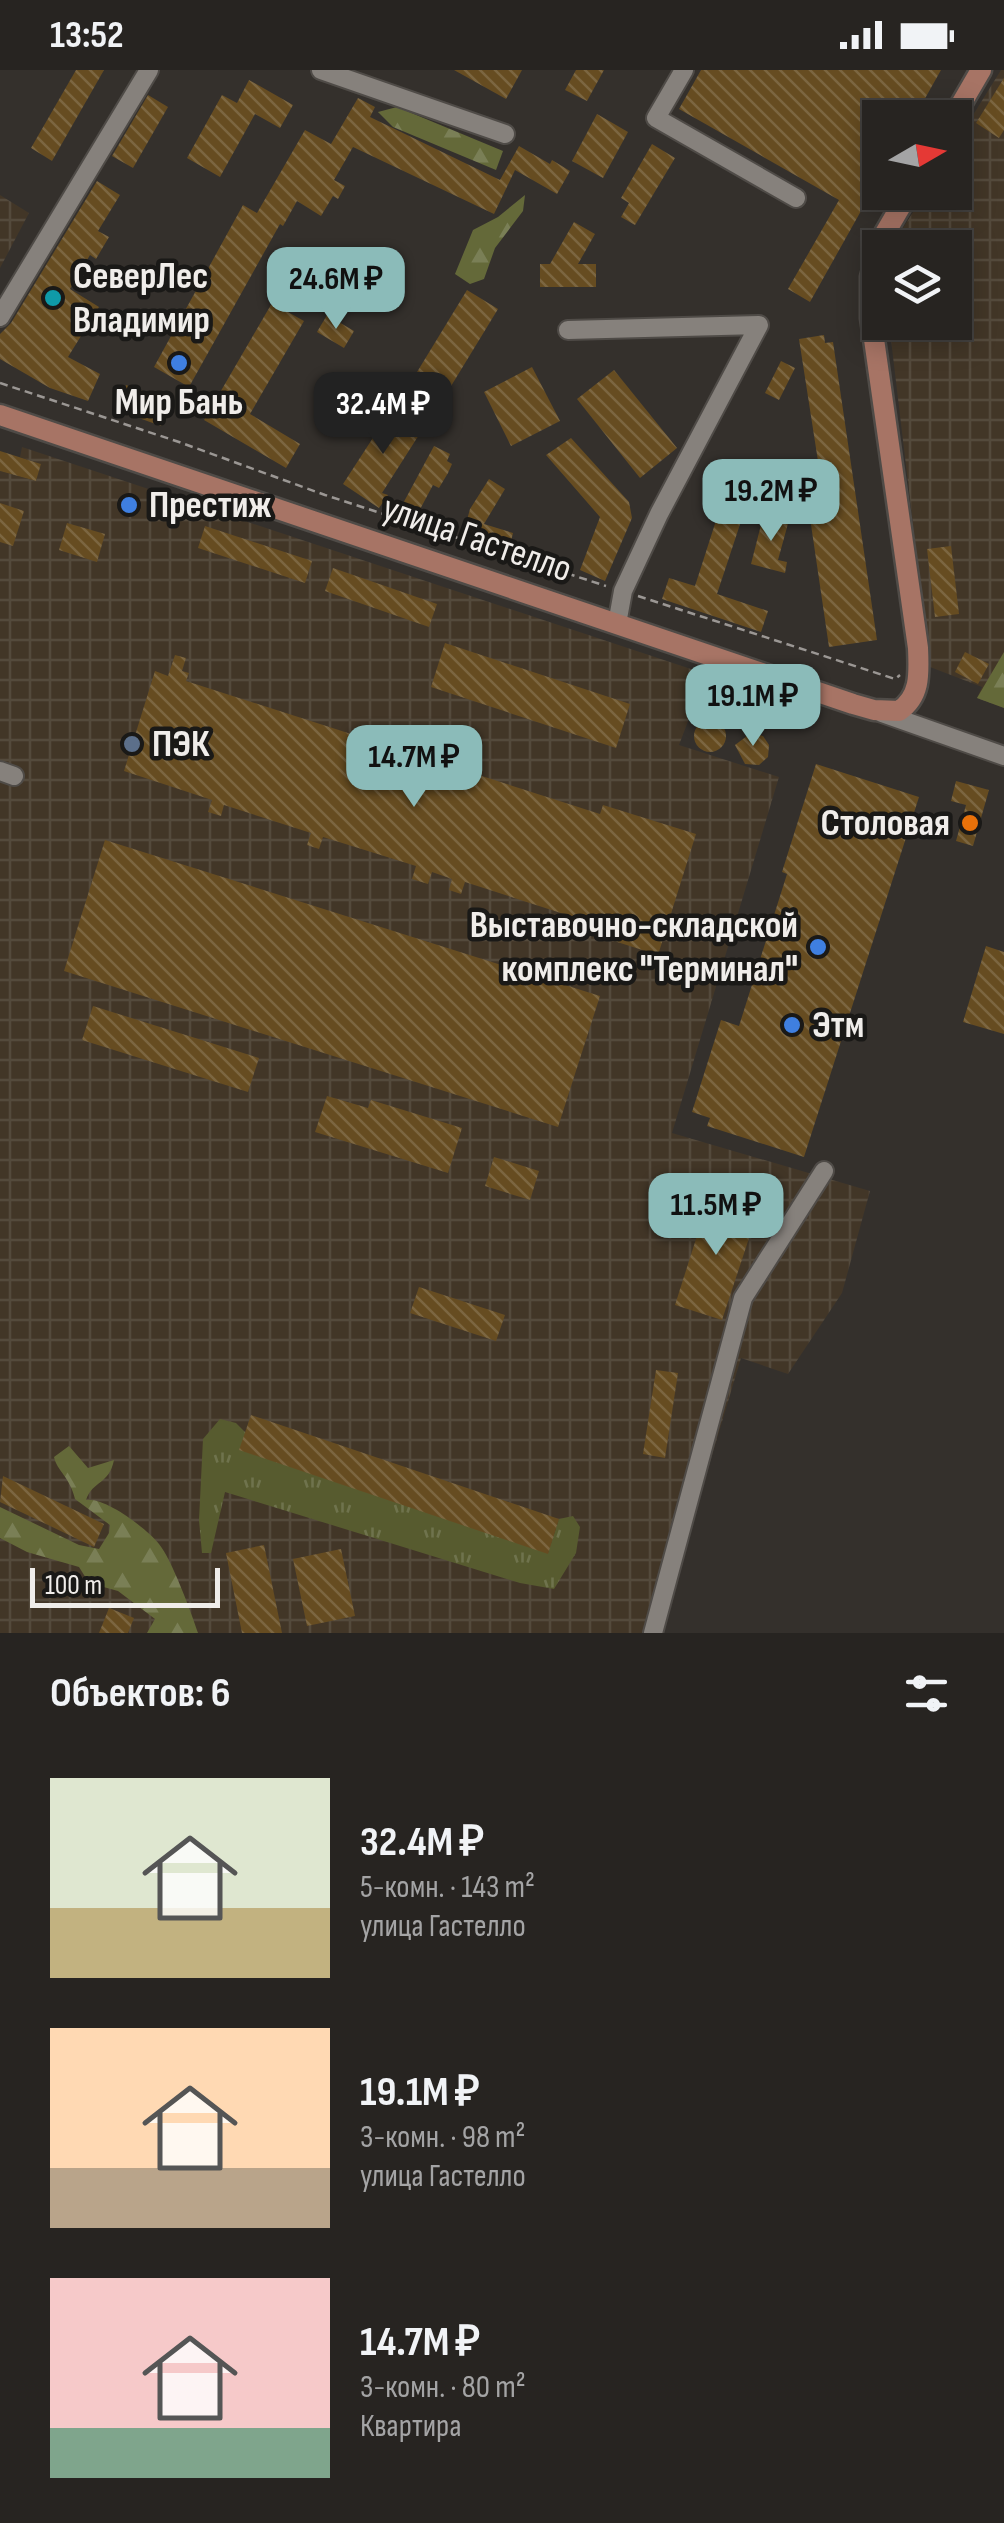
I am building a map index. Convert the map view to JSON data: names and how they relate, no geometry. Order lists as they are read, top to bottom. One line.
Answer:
{"streets":{"main road":["улица Гастелло"]},"places":["СеверЛес Владимир","Мир Бань","Престиж","ПЭК","Столовая","Выставочно-складской комплекс \"Терминал\"","Этм"],"scale_bar":"100 m","north":"right","page":{"status":"13:52","price":["24.6M ₽","32.4M ₽","19.2M ₽","19.1M ₽","14.7M ₽","11.5M ₽"],"scale":"100 m","heading":"Объектов: 6","list":[{"name":"32.4M ₽","note":"5-комн. · 143 m² · улица Гастелло"},{"name":"19.1M ₽","note":"3-комн. · 98 m² · улица Гастелло"},{"name":"14.7M ₽","note":"3-комн. · 80 m² · Квартира"}]}}
